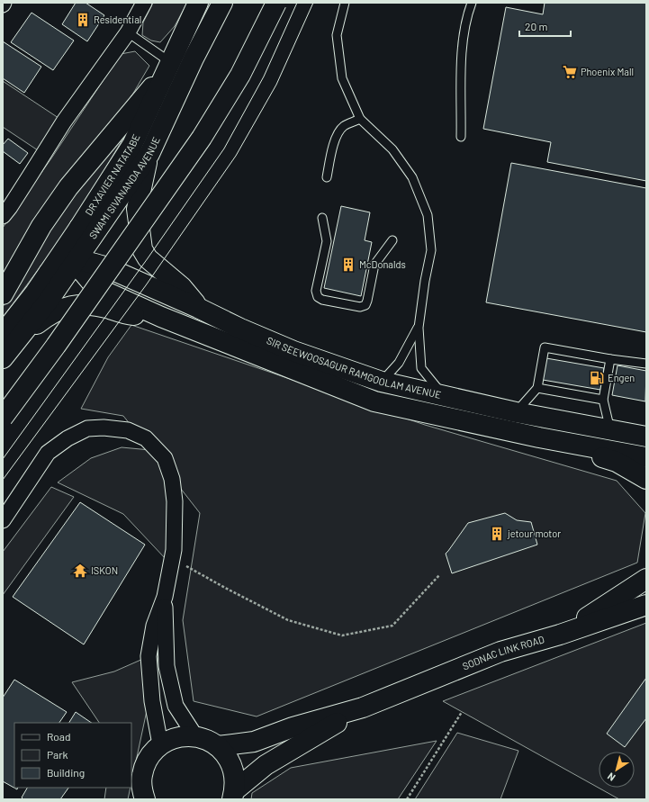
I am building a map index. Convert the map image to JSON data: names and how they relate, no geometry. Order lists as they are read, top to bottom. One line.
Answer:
{"streets":{"main road":["DR XAVIER NATATABE","SWAMI SIVANANDA AVENUE","SIR SEEWOOSAGUR RAMGOOLAM AVENUE","SODNAC LINK ROAD"]},"crossings":[["DR XAVIER NATATABE","SWAMI SIVANANDA AVENUE"],["SWAMI SIVANANDA AVENUE","SIR SEEWOOSAGUR RAMGOOLAM AVENUE"]],"places":{"building":["Residential","McDonalds","jetour motor"],"supermarket":["Phoenix Mall"],"fuel station":["Engen"],"temple":["ISKON"]},"legend":["Road","Park","Building"],"scale_bar":"20 m","north":"bottom left"}
